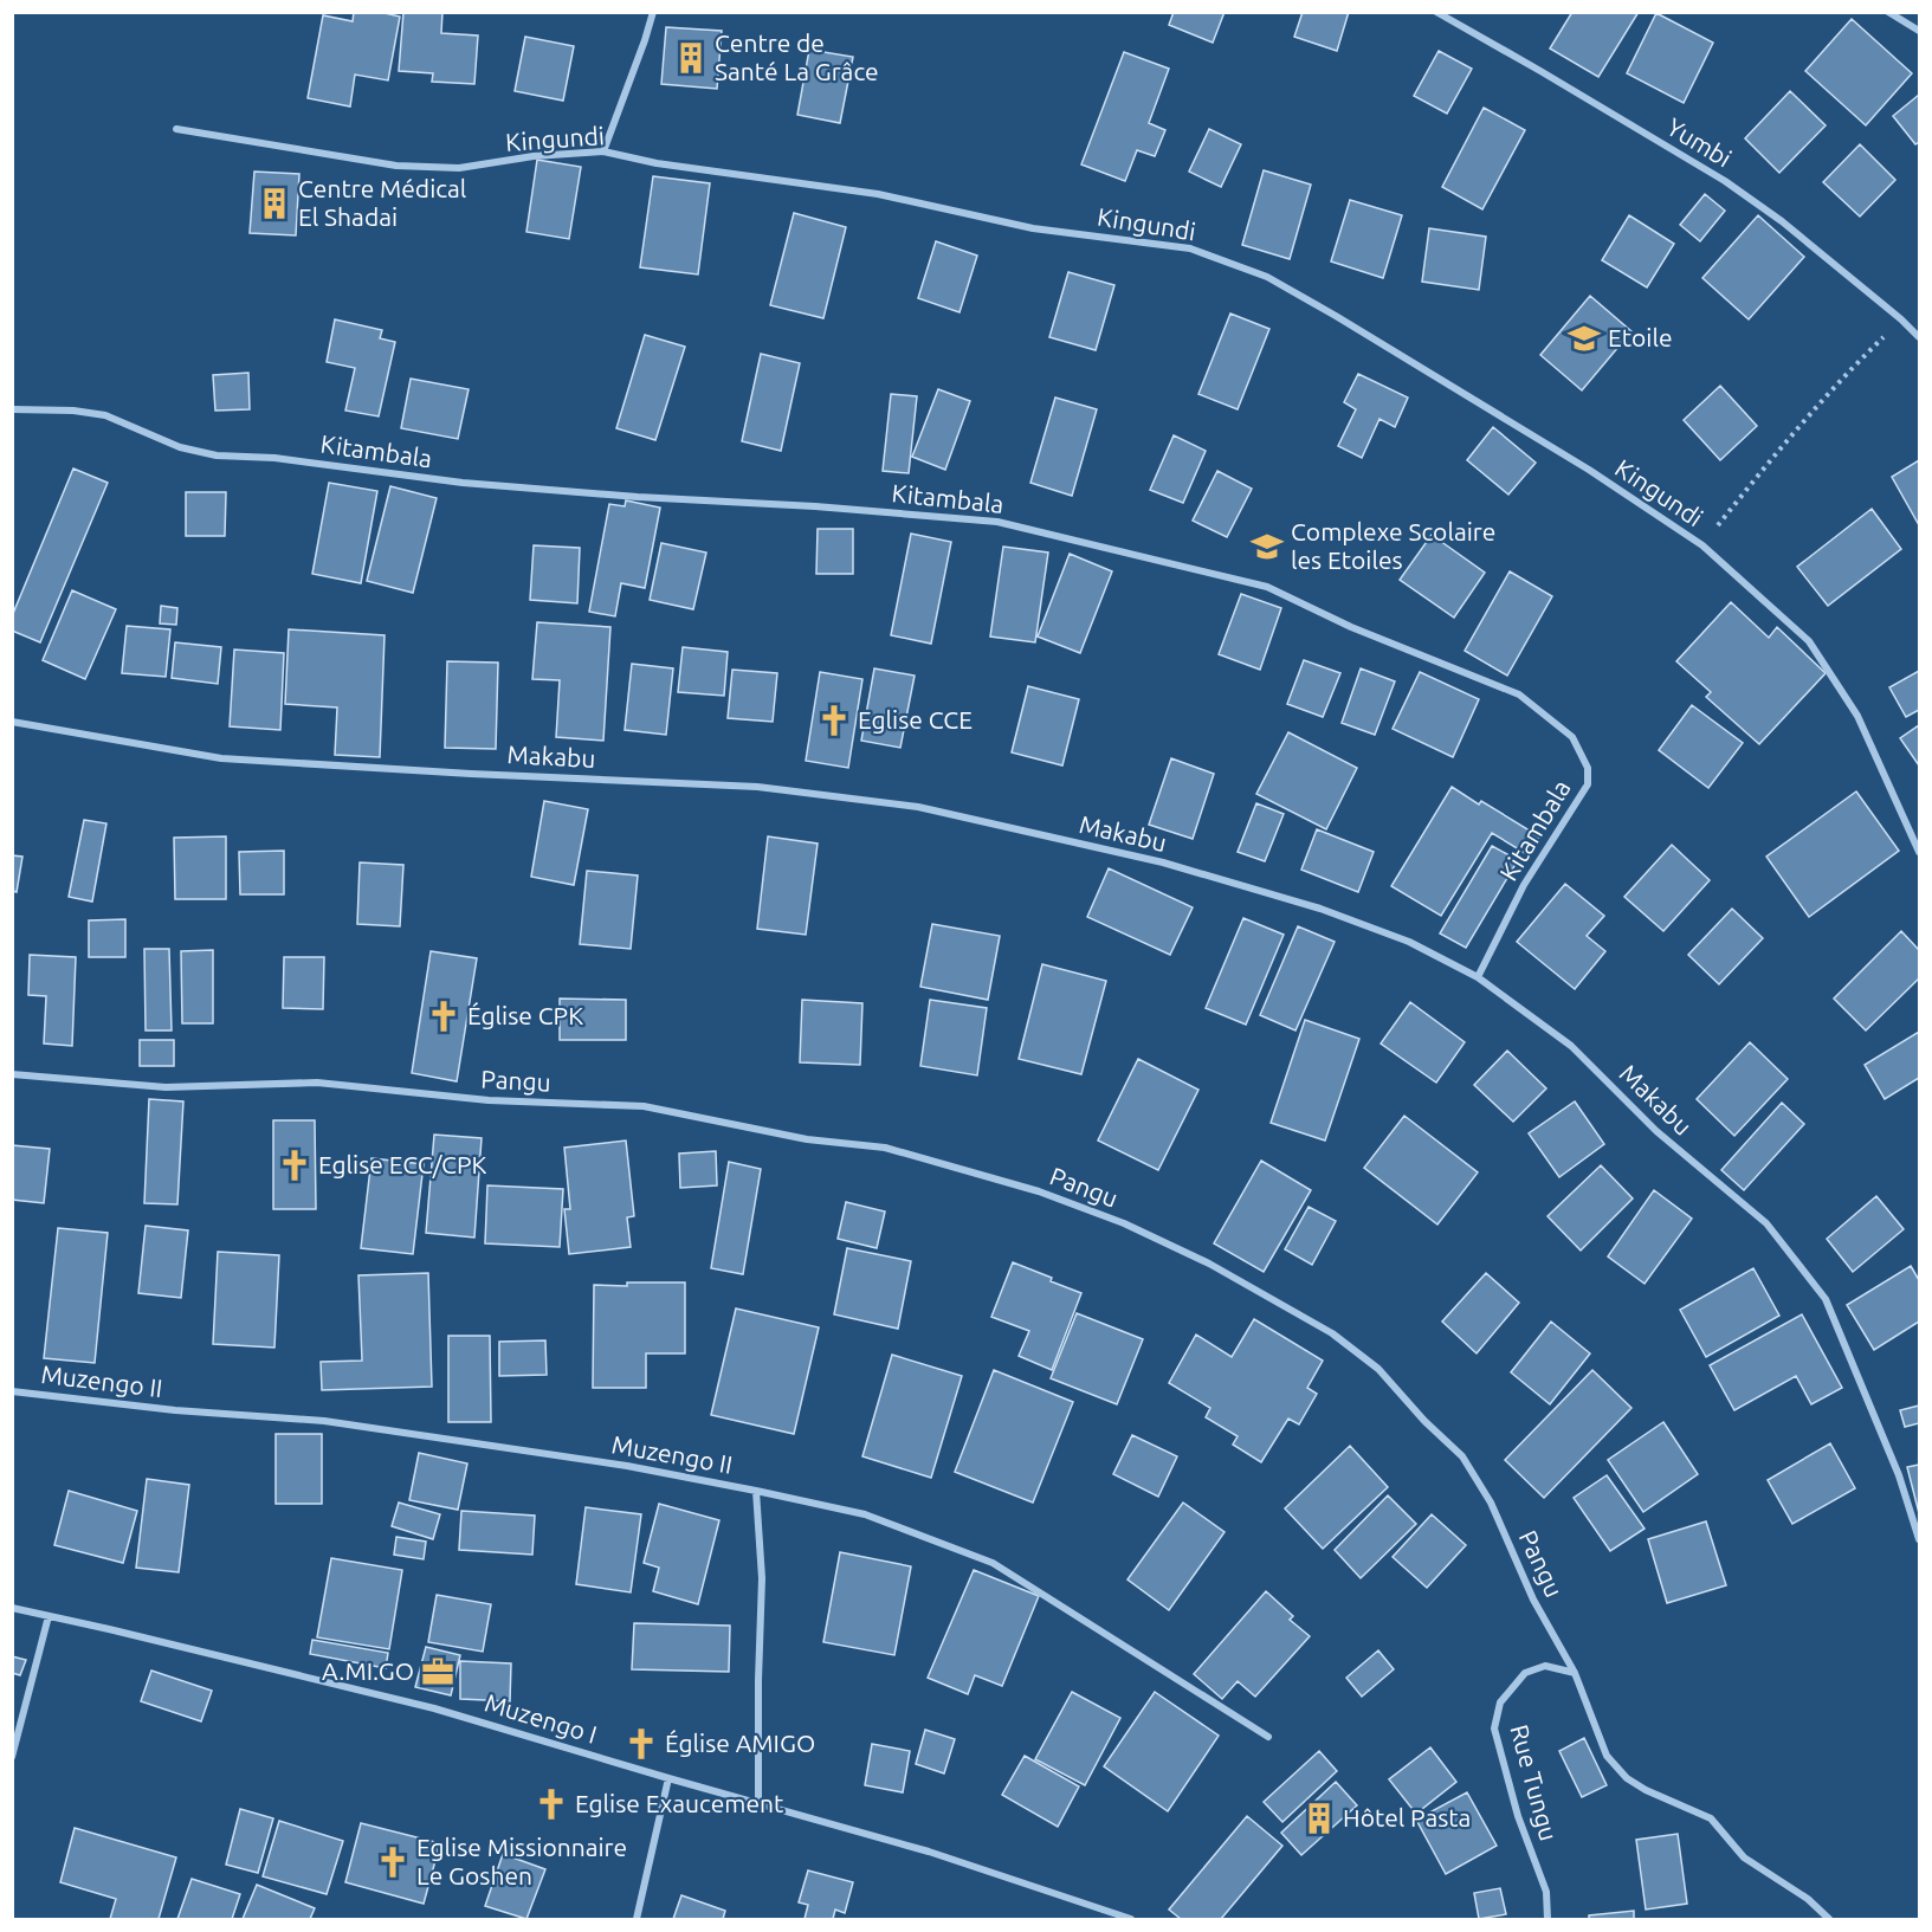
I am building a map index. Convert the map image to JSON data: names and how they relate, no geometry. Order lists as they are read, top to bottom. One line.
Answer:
{"streets":{"street":["Kingundi","Yumbi","Kitambala","Makabu","Pangu","Muzengo II","Muzengo I","Rue Tungu"]},"crossings":[["Kitambala","Makabu"],["Pangu","Rue Tungu"]],"places":{"building":["Centre de Santé La Grâce","Centre Médical El Shadai","Hôtel Pasta"],"school or university":["Etoile","Complexe Scolaire les Etoiles"],"church":["Eglise CCE","Église CPK","Eglise ECC/CPK","Église AMIGO","Eglise Exaucement","Eglise Missionnaire Le Goshen"],"office":["A.MI.GO"]}}
